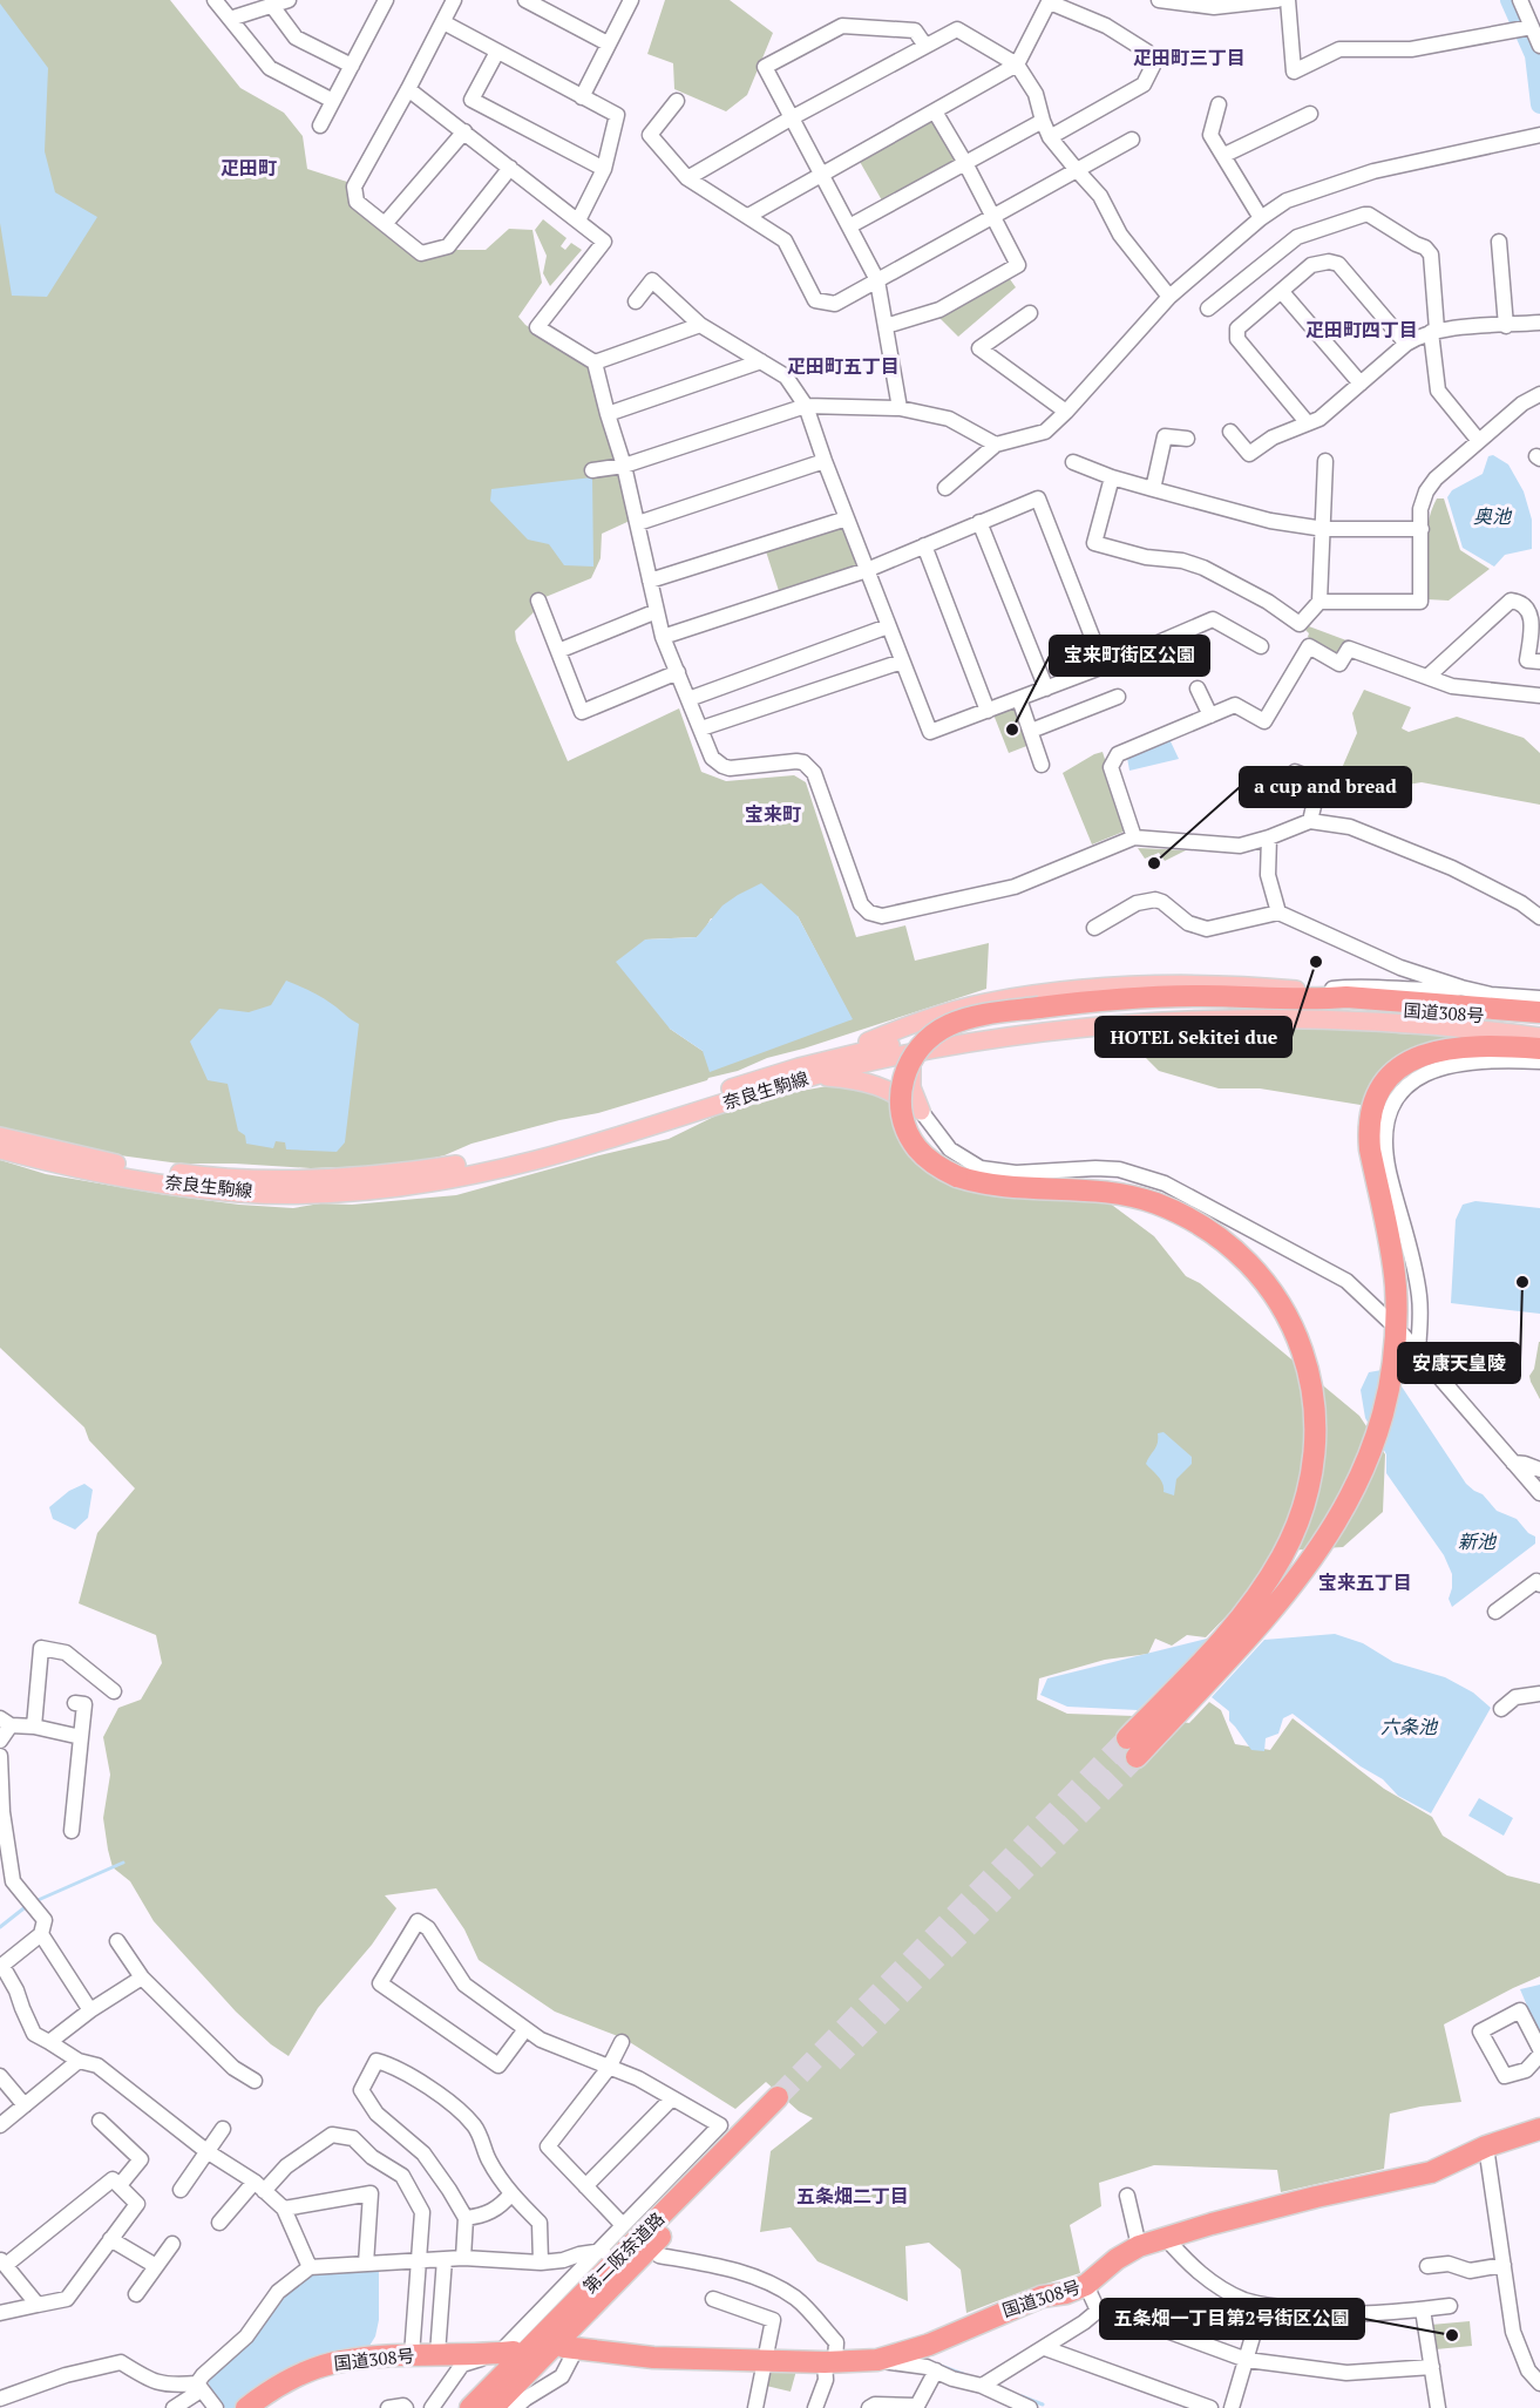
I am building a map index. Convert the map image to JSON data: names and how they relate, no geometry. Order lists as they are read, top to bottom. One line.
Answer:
{"streets":{"highway":["国道308号","第二阪奈道路"],"main road":["奈良生駒線"]},"crossings":[["国道308号","奈良生駒線"]],"districts":["疋田町三丁目","疋田町","疋田町四丁目","疋田町五丁目","宝来町","宝来五丁目","五条畑二丁目"],"water":["奥池","新池","六条池"],"places":["宝来町街区公園","a cup and bread","HOTEL Sekitei due","安康天皇陵","五条畑一丁目第2号街区公園"]}
